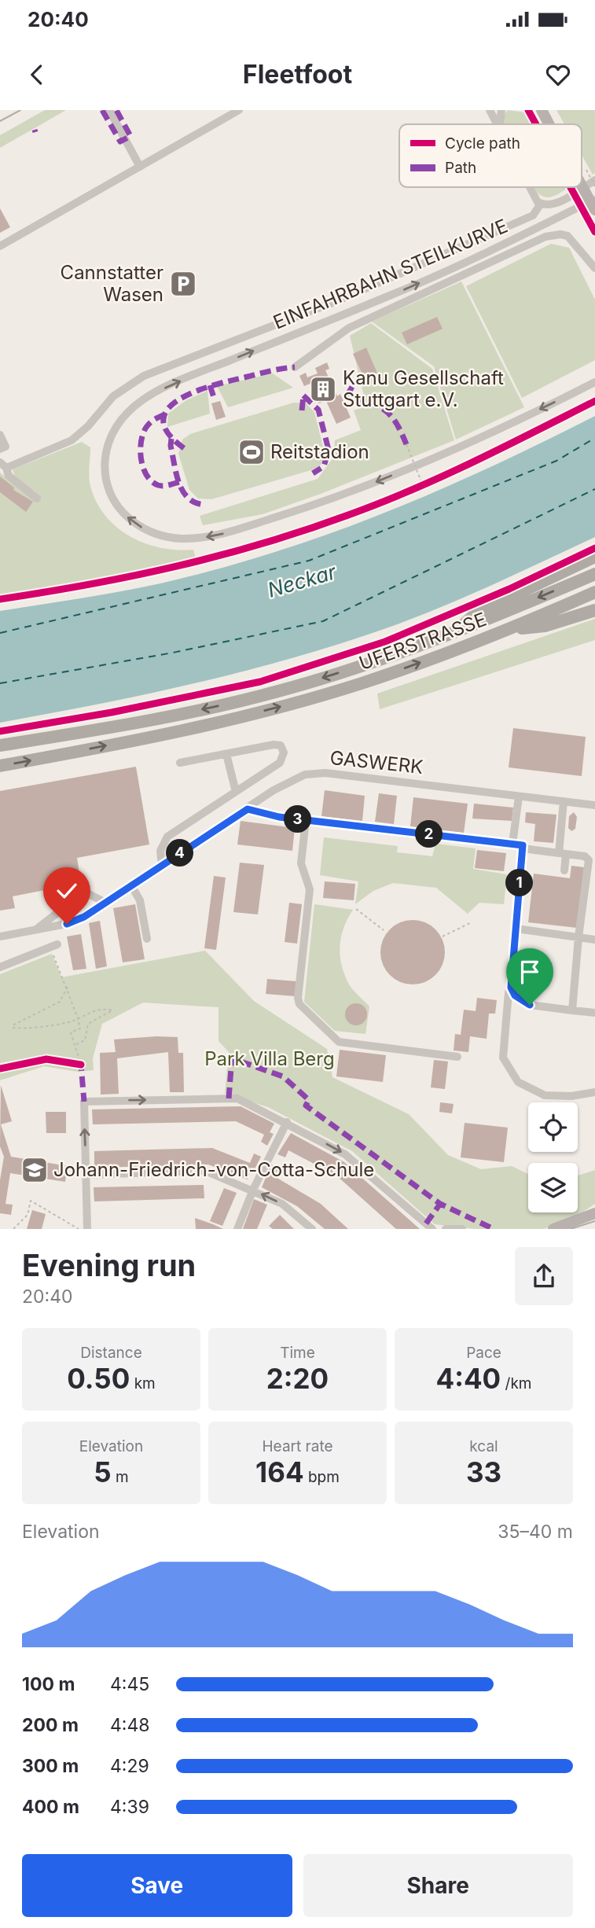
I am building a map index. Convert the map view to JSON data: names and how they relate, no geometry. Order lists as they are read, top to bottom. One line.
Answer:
{"streets":{"highway":["UFERSTRASSE"],"street":["EINFAHRBAHN STEILKURVE","GASWERK"]},"water":["Neckar"],"parks":["Park Villa Berg"],"places":{"parking":["Cannstatter Wasen"],"building":["Kanu Gesellschaft Stuttgart e.V."],"sports":["Reitstadion"],"school or university":["Johann-Friedrich-von-Cotta-Schule"]},"legend":["Cycle path","Path"],"page":{"status":"20:40","header":"Fleetfoot","pins":["3","2","4","1"],"heading":["Evening run","20:40"],"stats":[["Distance","0.50 km"],["Time","2:20"],["Pace","4:40 /km"],["Elevation","5 m"],["Heart rate","164 bpm"],["kcal","33"]],"chart":["Elevation","35–40 m"],"list":[{"name":"100 m","note":"4:45"},{"name":"200 m","note":"4:48"},{"name":"300 m","note":"4:29"},{"name":"400 m","note":"4:39"}],"buttons":["Save","Share"]}}
